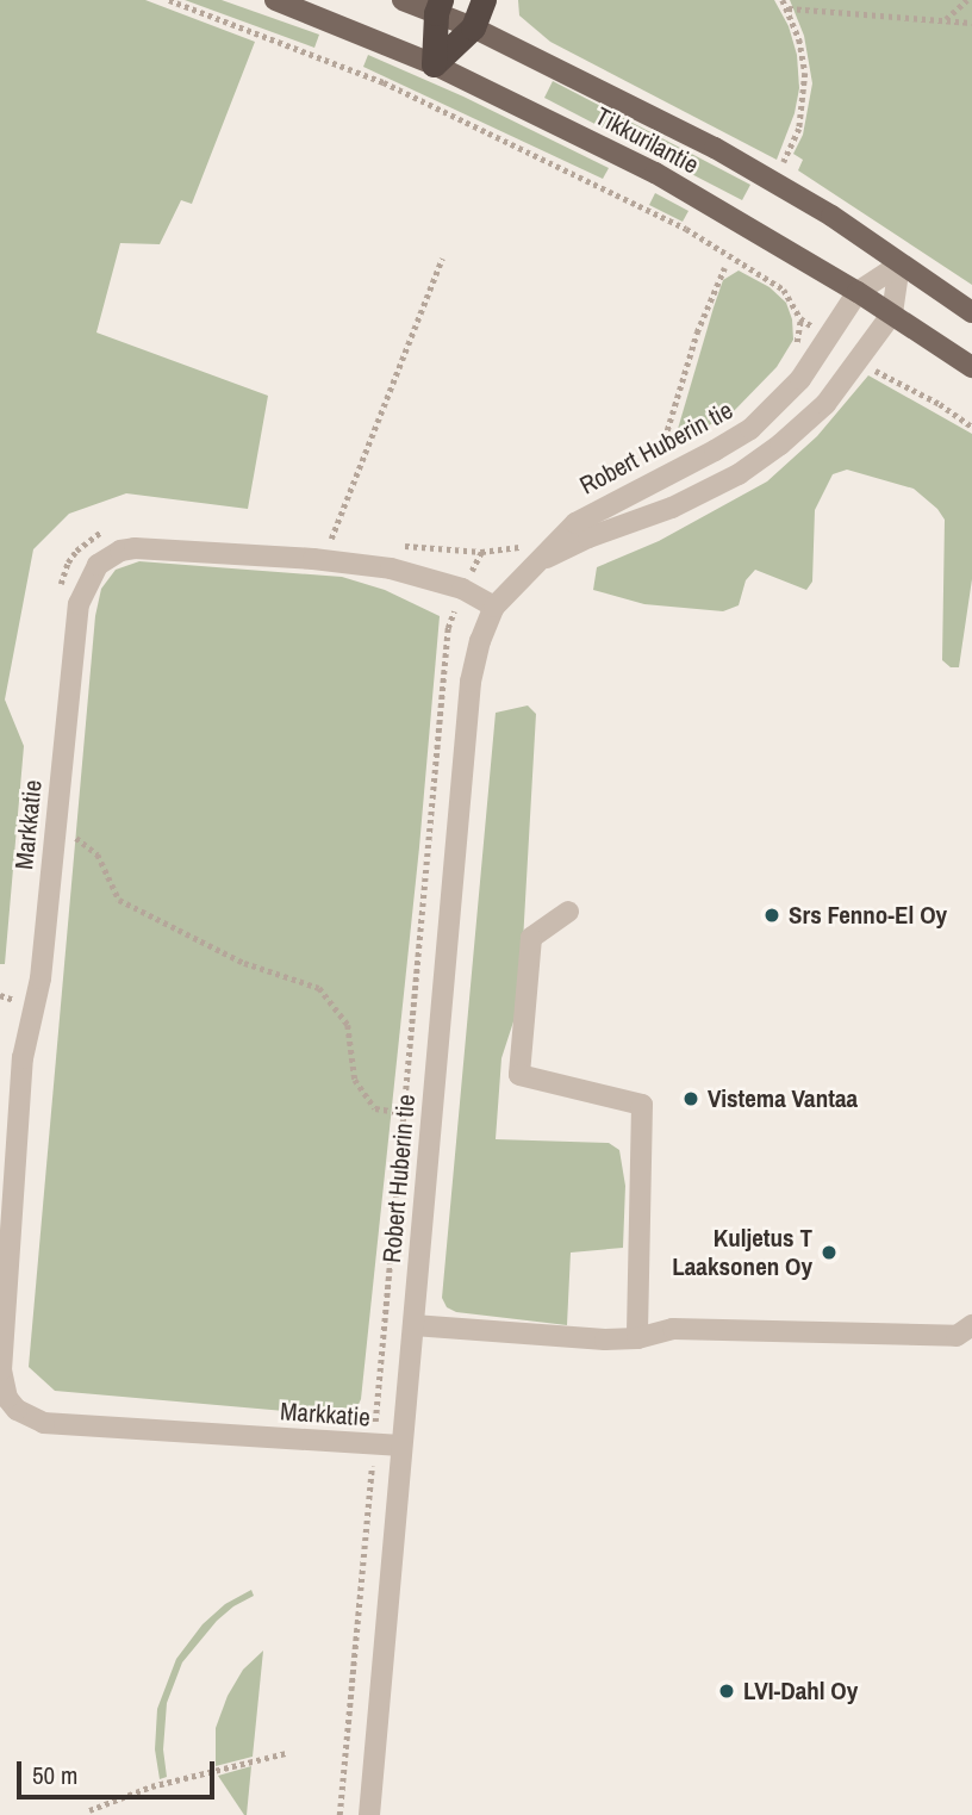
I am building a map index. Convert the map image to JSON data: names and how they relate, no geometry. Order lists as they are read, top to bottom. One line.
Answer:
{"streets":{"main road":["Tikkurilantie"],"street":["Robert Huberin tie","Markkatie"]},"crossings":[["Tikkurilantie","Robert Huberin tie"],["Robert Huberin tie","Markkatie"]],"places":["Srs Fenno-El Oy","Vistema Vantaa","Kuljetus T Laaksonen Oy","LVI-Dahl Oy"],"scale_bar":"50 m"}
